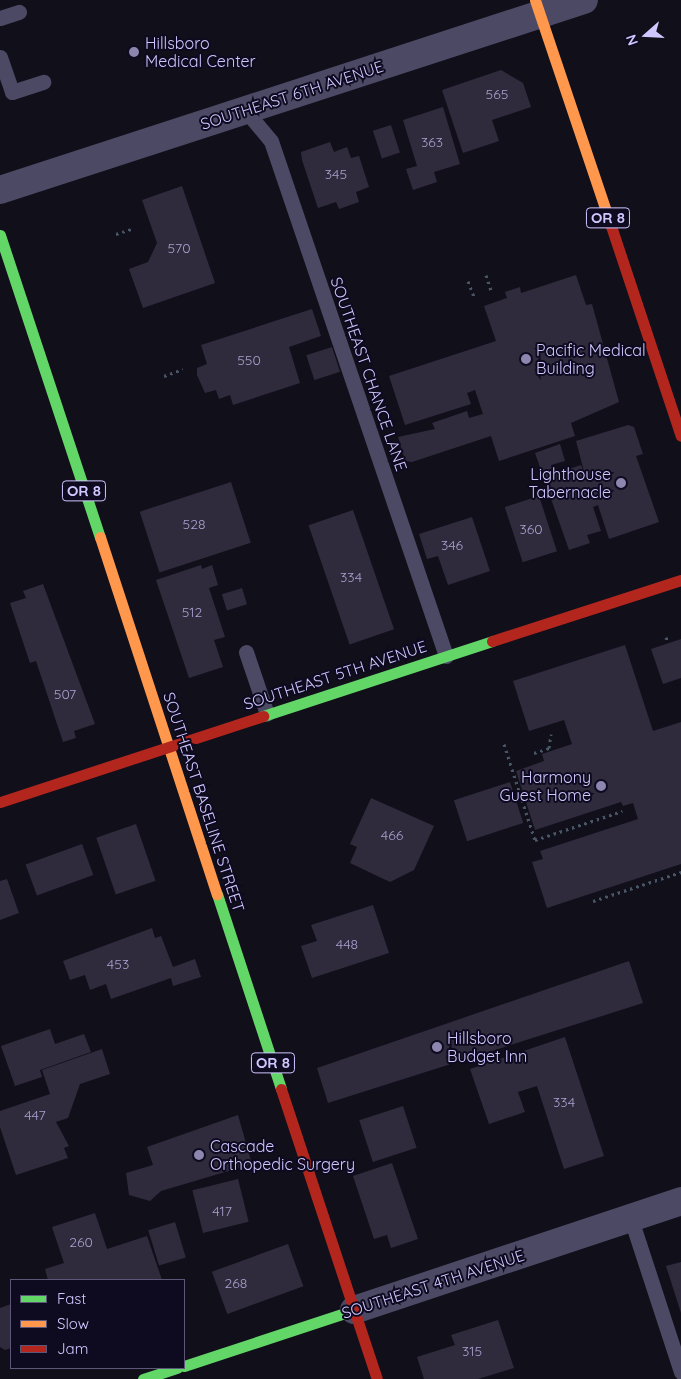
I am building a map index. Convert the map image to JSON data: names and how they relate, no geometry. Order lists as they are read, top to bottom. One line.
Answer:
{"streets":{"main road":["OR 8","SOUTHEAST 5TH AVENUE","SOUTHEAST BASELINE STREET","SOUTHEAST 4TH AVENUE"],"street":["SOUTHEAST 6TH AVENUE"],"lane":["SOUTHEAST CHANCE LANE"]},"crossings":[["SOUTHEAST 6TH AVENUE","OR 8"],["SOUTHEAST 6TH AVENUE","SOUTHEAST CHANCE LANE"],["SOUTHEAST CHANCE LANE","SOUTHEAST 5TH AVENUE"],["SOUTHEAST 5TH AVENUE","SOUTHEAST BASELINE STREET"],["SOUTHEAST BASELINE STREET","SOUTHEAST 4TH AVENUE"]],"places":["Hillsboro Medical Center","Pacific Medical Building","Lighthouse Tabernacle","Harmony Guest Home","Hillsboro Budget Inn","Cascade Orthopedic Surgery"],"house_numbers":["565","363","345","570","550","528","360","346","334","512","507","466","448","453","334","447","417","260","268","315"],"legend":["Fast","Slow","Jam"],"north":"left"}
